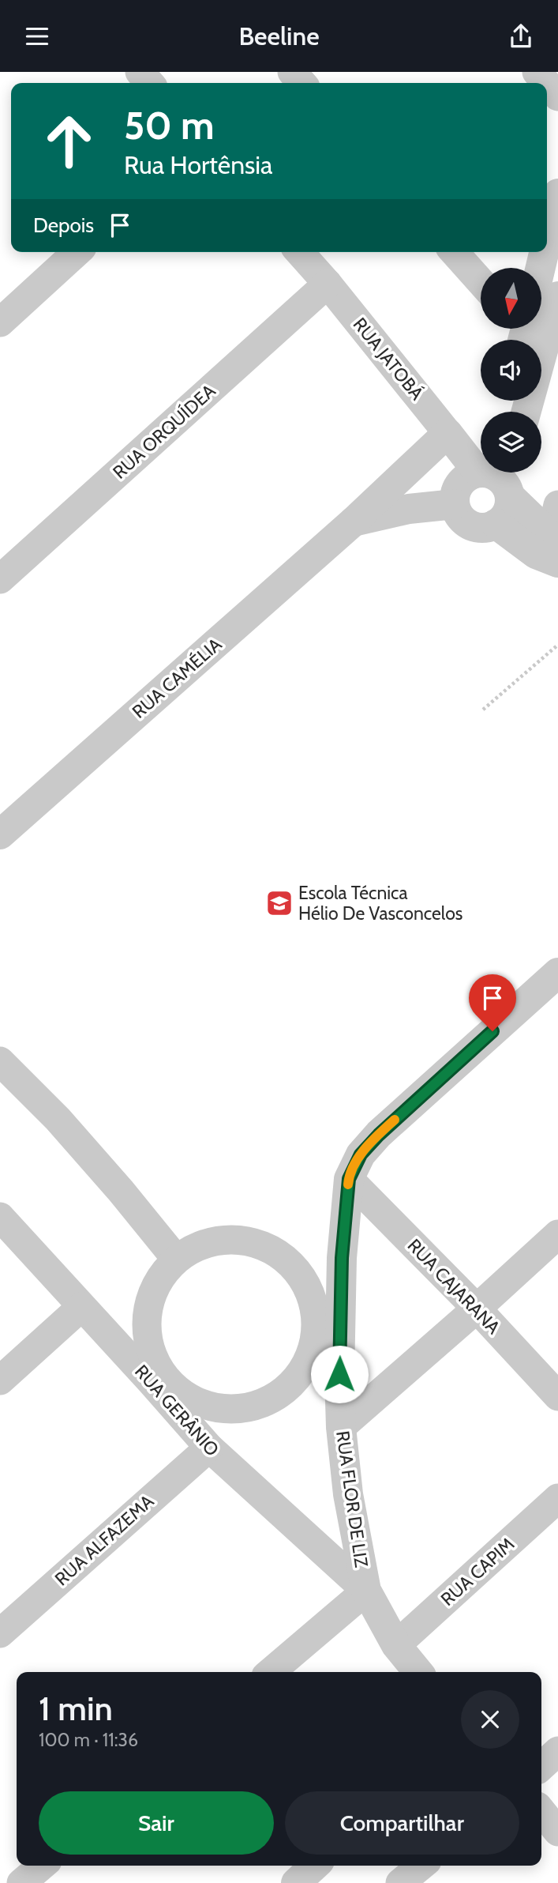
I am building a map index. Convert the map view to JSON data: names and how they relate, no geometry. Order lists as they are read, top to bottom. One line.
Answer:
{"streets":{"street":["RUA JATOBÁ","RUA ORQUÍDEA","RUA CAMÉLIA","RUA CAJARANA","RUA GERÂNIO","RUA FLOR DE LIZ","RUA ALFAZEMA","RUA CAPIM"]},"crossings":[["RUA JATOBÁ","RUA ORQUÍDEA"],["RUA JATOBÁ","RUA CAMÉLIA"],["RUA CAJARANA","RUA FLOR DE LIZ"],["RUA GERÂNIO","RUA FLOR DE LIZ"],["RUA GERÂNIO","RUA ALFAZEMA"],["RUA FLOR DE LIZ","RUA CAPIM"]],"places":{"school or university":["Escola Técnica Hélio De Vasconcelos"]},"north":"bottom","page":{"header":"Beeline","turn":["50 m","Rua Hortênsia"],"then":"Depois","heading":["1 min","100 m · 11:36"],"buttons":["Sair","Compartilhar"]}}
